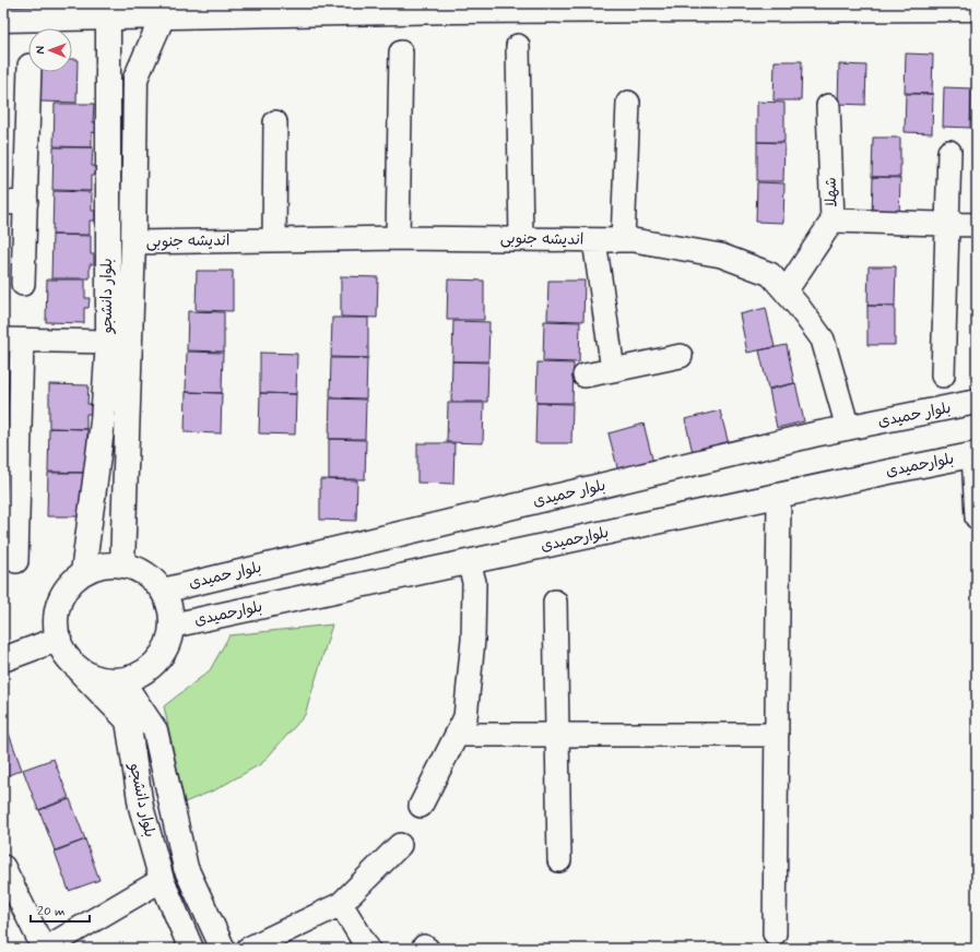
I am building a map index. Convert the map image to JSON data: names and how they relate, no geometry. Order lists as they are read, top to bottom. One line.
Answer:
{"streets":{"street":["شهلا","اندیشه جنوبی","بلوار دانشجو","بلوار حمیدی","بلوارحمیدی"]},"crossings":[["شهلا","اندیشه جنوبی"],["اندیشه جنوبی","بلوار دانشجو"],["اندیشه جنوبی","بلوار حمیدی"],["بلوار دانشجو","بلوار حمیدی"],["بلوار دانشجو","بلوارحمیدی"],["بلوار حمیدی","بلوارحمیدی"]],"scale_bar":"20 m","north":"left"}
